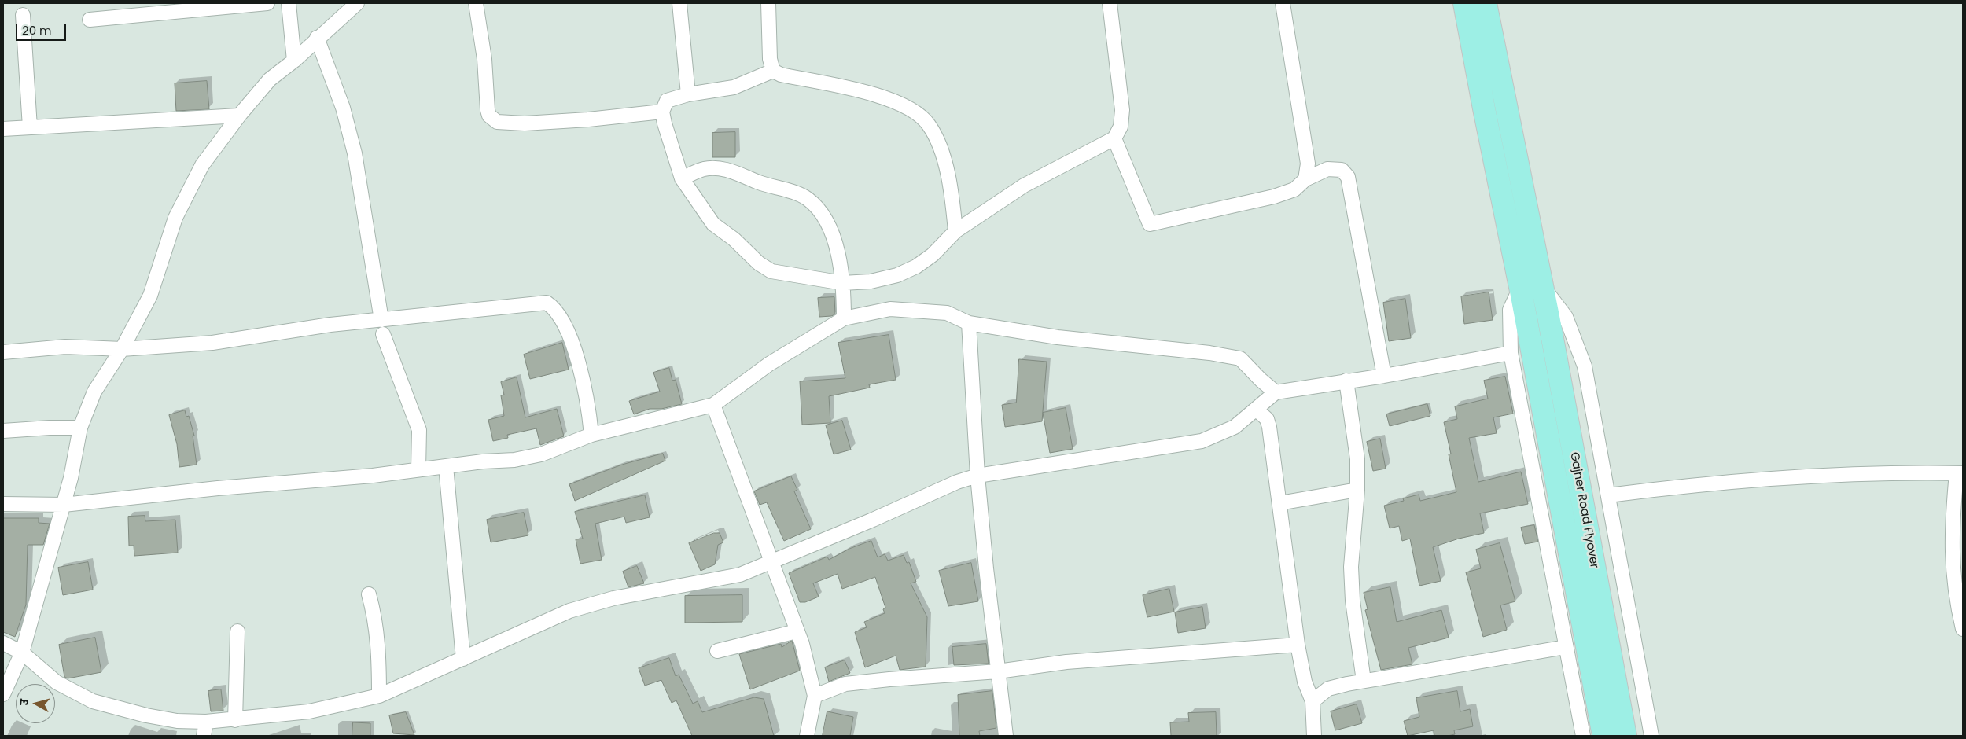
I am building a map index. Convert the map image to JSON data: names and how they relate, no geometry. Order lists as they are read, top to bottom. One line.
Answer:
{"streets":{"main road":["Gajner Road Flyover"]},"scale_bar":"20 m","north":"left"}
